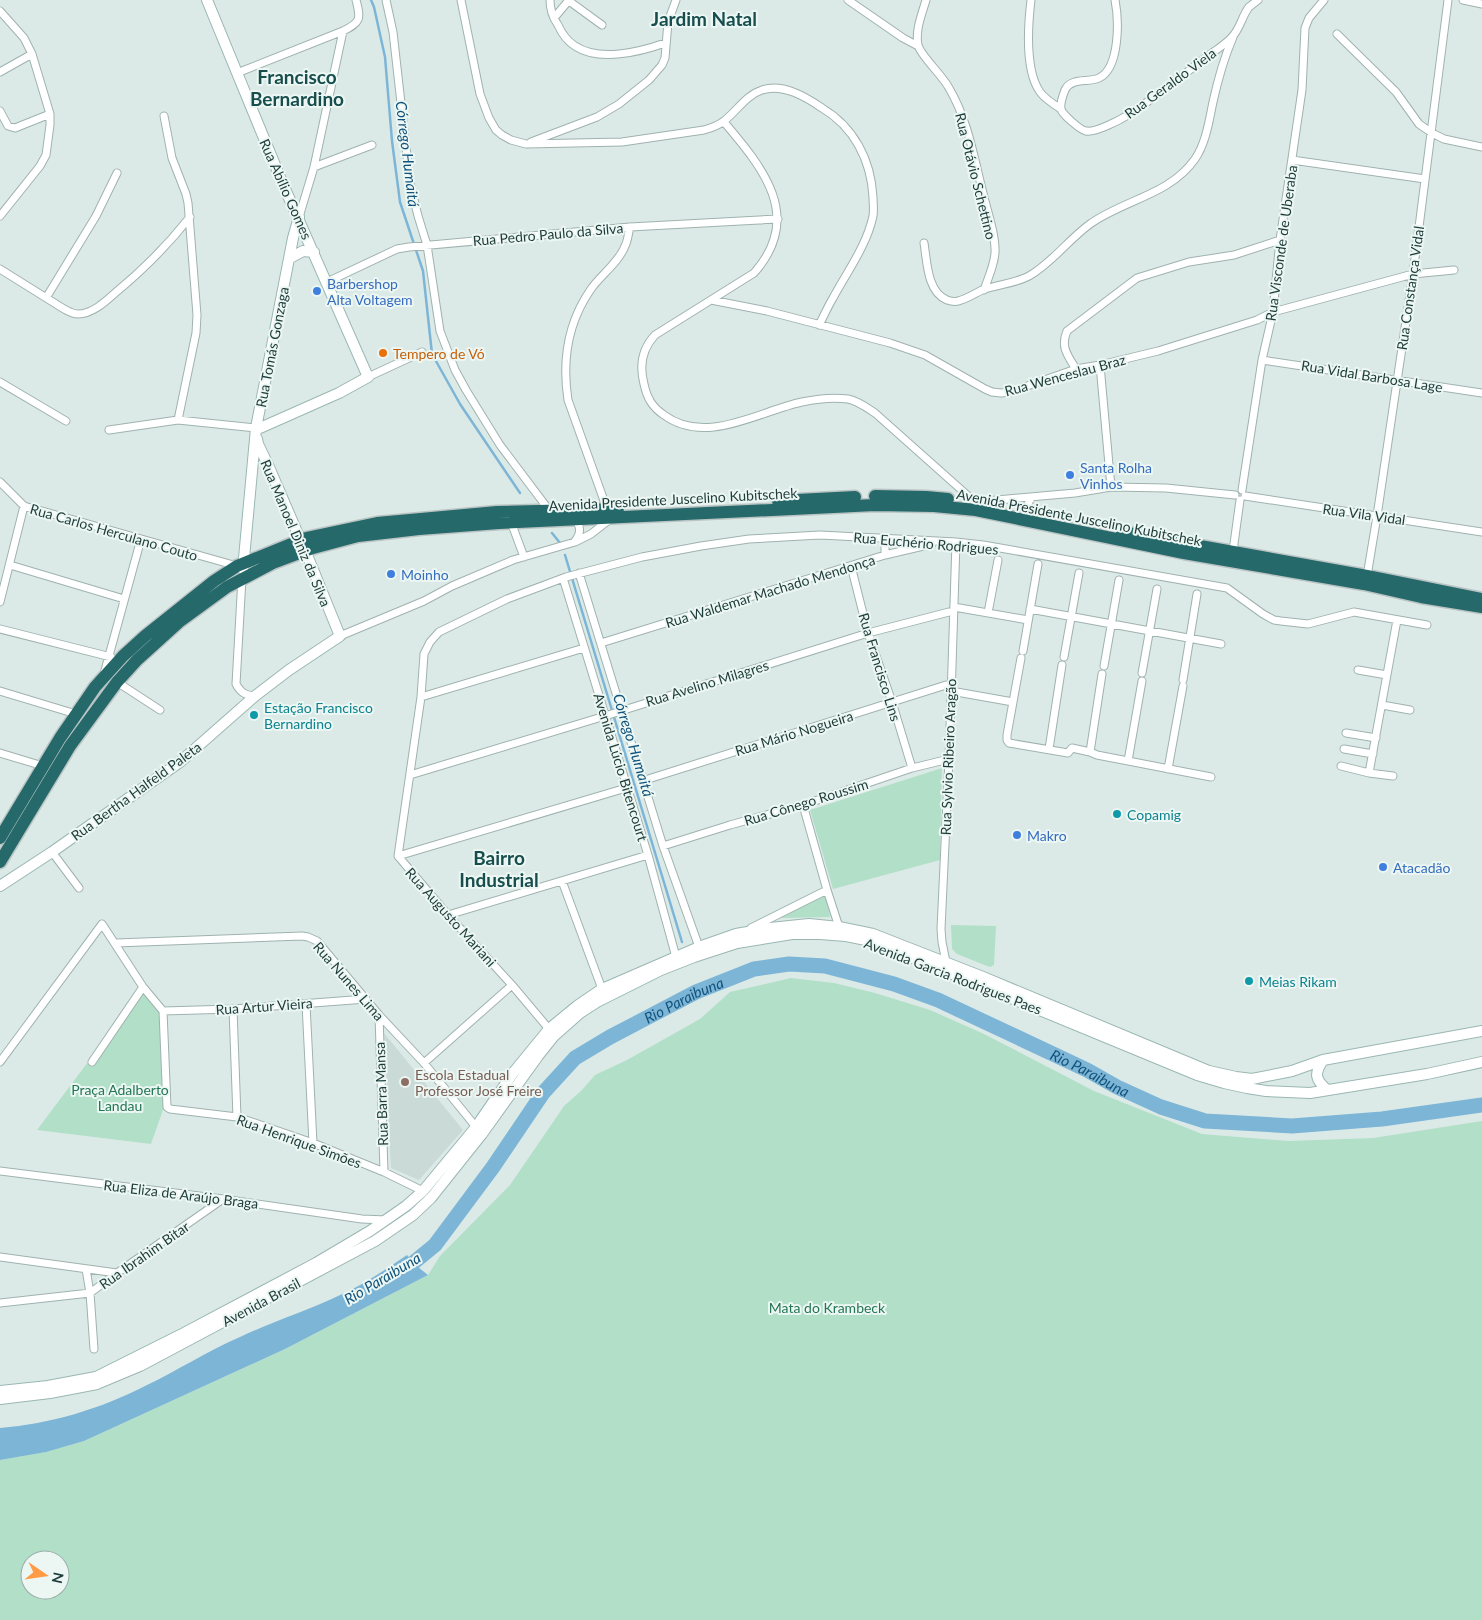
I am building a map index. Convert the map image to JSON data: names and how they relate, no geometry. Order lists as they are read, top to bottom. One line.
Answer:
{"streets":{"highway":["Avenida Presidente Juscelino Kubitschek"],"main road":["Rua Abílio Gomes","Rua Tomás Gonzaga","Rua Manoel Diniz da Silva","Rua Bertha Halfeld Paleta","Avenida Garcia Rodrigues Paes","Avenida Brasil"],"street":["Rua Geraldo Viela","Rua Otávio Schettino","Rua Pedro Paulo da Silva","Rua Visconde de Uberaba","Rua Constança Vidal","Rua Wenceslau Braz","Rua Vidal Barbosa Lage","Rua Vila Vidal","Rua Carlos Herculano Couto","Rua Euchério Rodrigues","Rua Waldemar Machado Mendonça","Rua Francisco Lins","Rua Avelino Milagres","Rua Mário Nogueira","Rua Sylvio Ribeiro Aragão","Avenida Lúcio Bitencourt","Rua Cônego Roussim","Rua Augusto Mariani","Rua Nunes Lima","Rua Artur Vieira","Rua Barra Mansa","Rua Henrique Simões","Rua Eliza de Araújo Braga","Rua Ibrahim Bitar"]},"crossings":[["Rua Abílio Gomes","Rua Pedro Paulo da Silva"],["Rua Abílio Gomes","Rua Tomás Gonzaga"],["Rua Visconde de Uberaba","Rua Wenceslau Braz"],["Rua Visconde de Uberaba","Rua Vidal Barbosa Lage"],["Rua Visconde de Uberaba","Avenida Presidente Juscelino Kubitschek"],["Rua Visconde de Uberaba","Rua Vila Vidal"],["Rua Constança Vidal","Rua Wenceslau Braz"],["Rua Constança Vidal","Rua Vidal Barbosa Lage"],["Rua Constança Vidal","Avenida Presidente Juscelino Kubitschek"],["Rua Constança Vidal","Rua Vila Vidal"],["Rua Tomás Gonzaga","Avenida Presidente Juscelino Kubitschek"],["Rua Tomás Gonzaga","Rua Carlos Herculano Couto"],["Rua Tomás Gonzaga","Rua Manoel Diniz da Silva"],["Rua Tomás Gonzaga","Rua Bertha Halfeld Paleta"],["Avenida Presidente Juscelino Kubitschek","Rua Vila Vidal"],["Avenida Presidente Juscelino Kubitschek","Rua Carlos Herculano Couto"],["Avenida Presidente Juscelino Kubitschek","Rua Manoel Diniz da Silva"],["Avenida Presidente Juscelino Kubitschek","Rua Bertha Halfeld Paleta"],["Rua Manoel Diniz da Silva","Rua Bertha Halfeld Paleta"],["Rua Euchério Rodrigues","Rua Waldemar Machado Mendonça"],["Rua Euchério Rodrigues","Rua Sylvio Ribeiro Aragão"],["Rua Euchério Rodrigues","Avenida Lúcio Bitencourt"],["Rua Euchério Rodrigues","Rua Augusto Mariani"],["Rua Waldemar Machado Mendonça","Rua Francisco Lins"],["Rua Waldemar Machado Mendonça","Avenida Lúcio Bitencourt"],["Rua Francisco Lins","Rua Avelino Milagres"],["Rua Francisco Lins","Rua Mário Nogueira"],["Rua Francisco Lins","Rua Cônego Roussim"],["Rua Avelino Milagres","Rua Sylvio Ribeiro Aragão"],["Rua Avelino Milagres","Avenida Lúcio Bitencourt"],["Rua Avelino Milagres","Rua Augusto Mariani"],["Rua Mário Nogueira","Rua Sylvio Ribeiro Aragão"],["Rua Mário Nogueira","Avenida Lúcio Bitencourt"],["Rua Sylvio Ribeiro Aragão","Rua Cônego Roussim"],["Rua Sylvio Ribeiro Aragão","Avenida Garcia Rodrigues Paes"],["Avenida Lúcio Bitencourt","Rua Cônego Roussim"],["Avenida Lúcio Bitencourt","Avenida Garcia Rodrigues Paes"],["Rua Augusto Mariani","Avenida Garcia Rodrigues Paes"],["Avenida Garcia Rodrigues Paes","Rua Nunes Lima"],["Avenida Garcia Rodrigues Paes","Avenida Brasil"],["Rua Nunes Lima","Rua Artur Vieira"],["Rua Nunes Lima","Rua Barra Mansa"],["Rua Nunes Lima","Avenida Brasil"],["Rua Artur Vieira","Rua Henrique Simões"],["Rua Barra Mansa","Rua Henrique Simões"],["Rua Henrique Simões","Avenida Brasil"],["Rua Eliza de Araújo Braga","Rua Ibrahim Bitar"],["Rua Eliza de Araújo Braga","Avenida Brasil"]],"districts":["Jardim Natal","Francisco Bernardino","Bairro Industrial"],"water":["Córrego Humaitá","Rio Paraibuna"],"parks":["Praça Adalberto Landau","Mata do Krambeck"],"places":["Barbershop Alta Voltagem","Tempero de Vó","Santa Rolha Vinhos","Moinho","Estação Francisco Bernardino","Copamig","Makro","Atacadão","Meias Rikam","Escola Estadual Professor José Freire"],"north":"right"}
